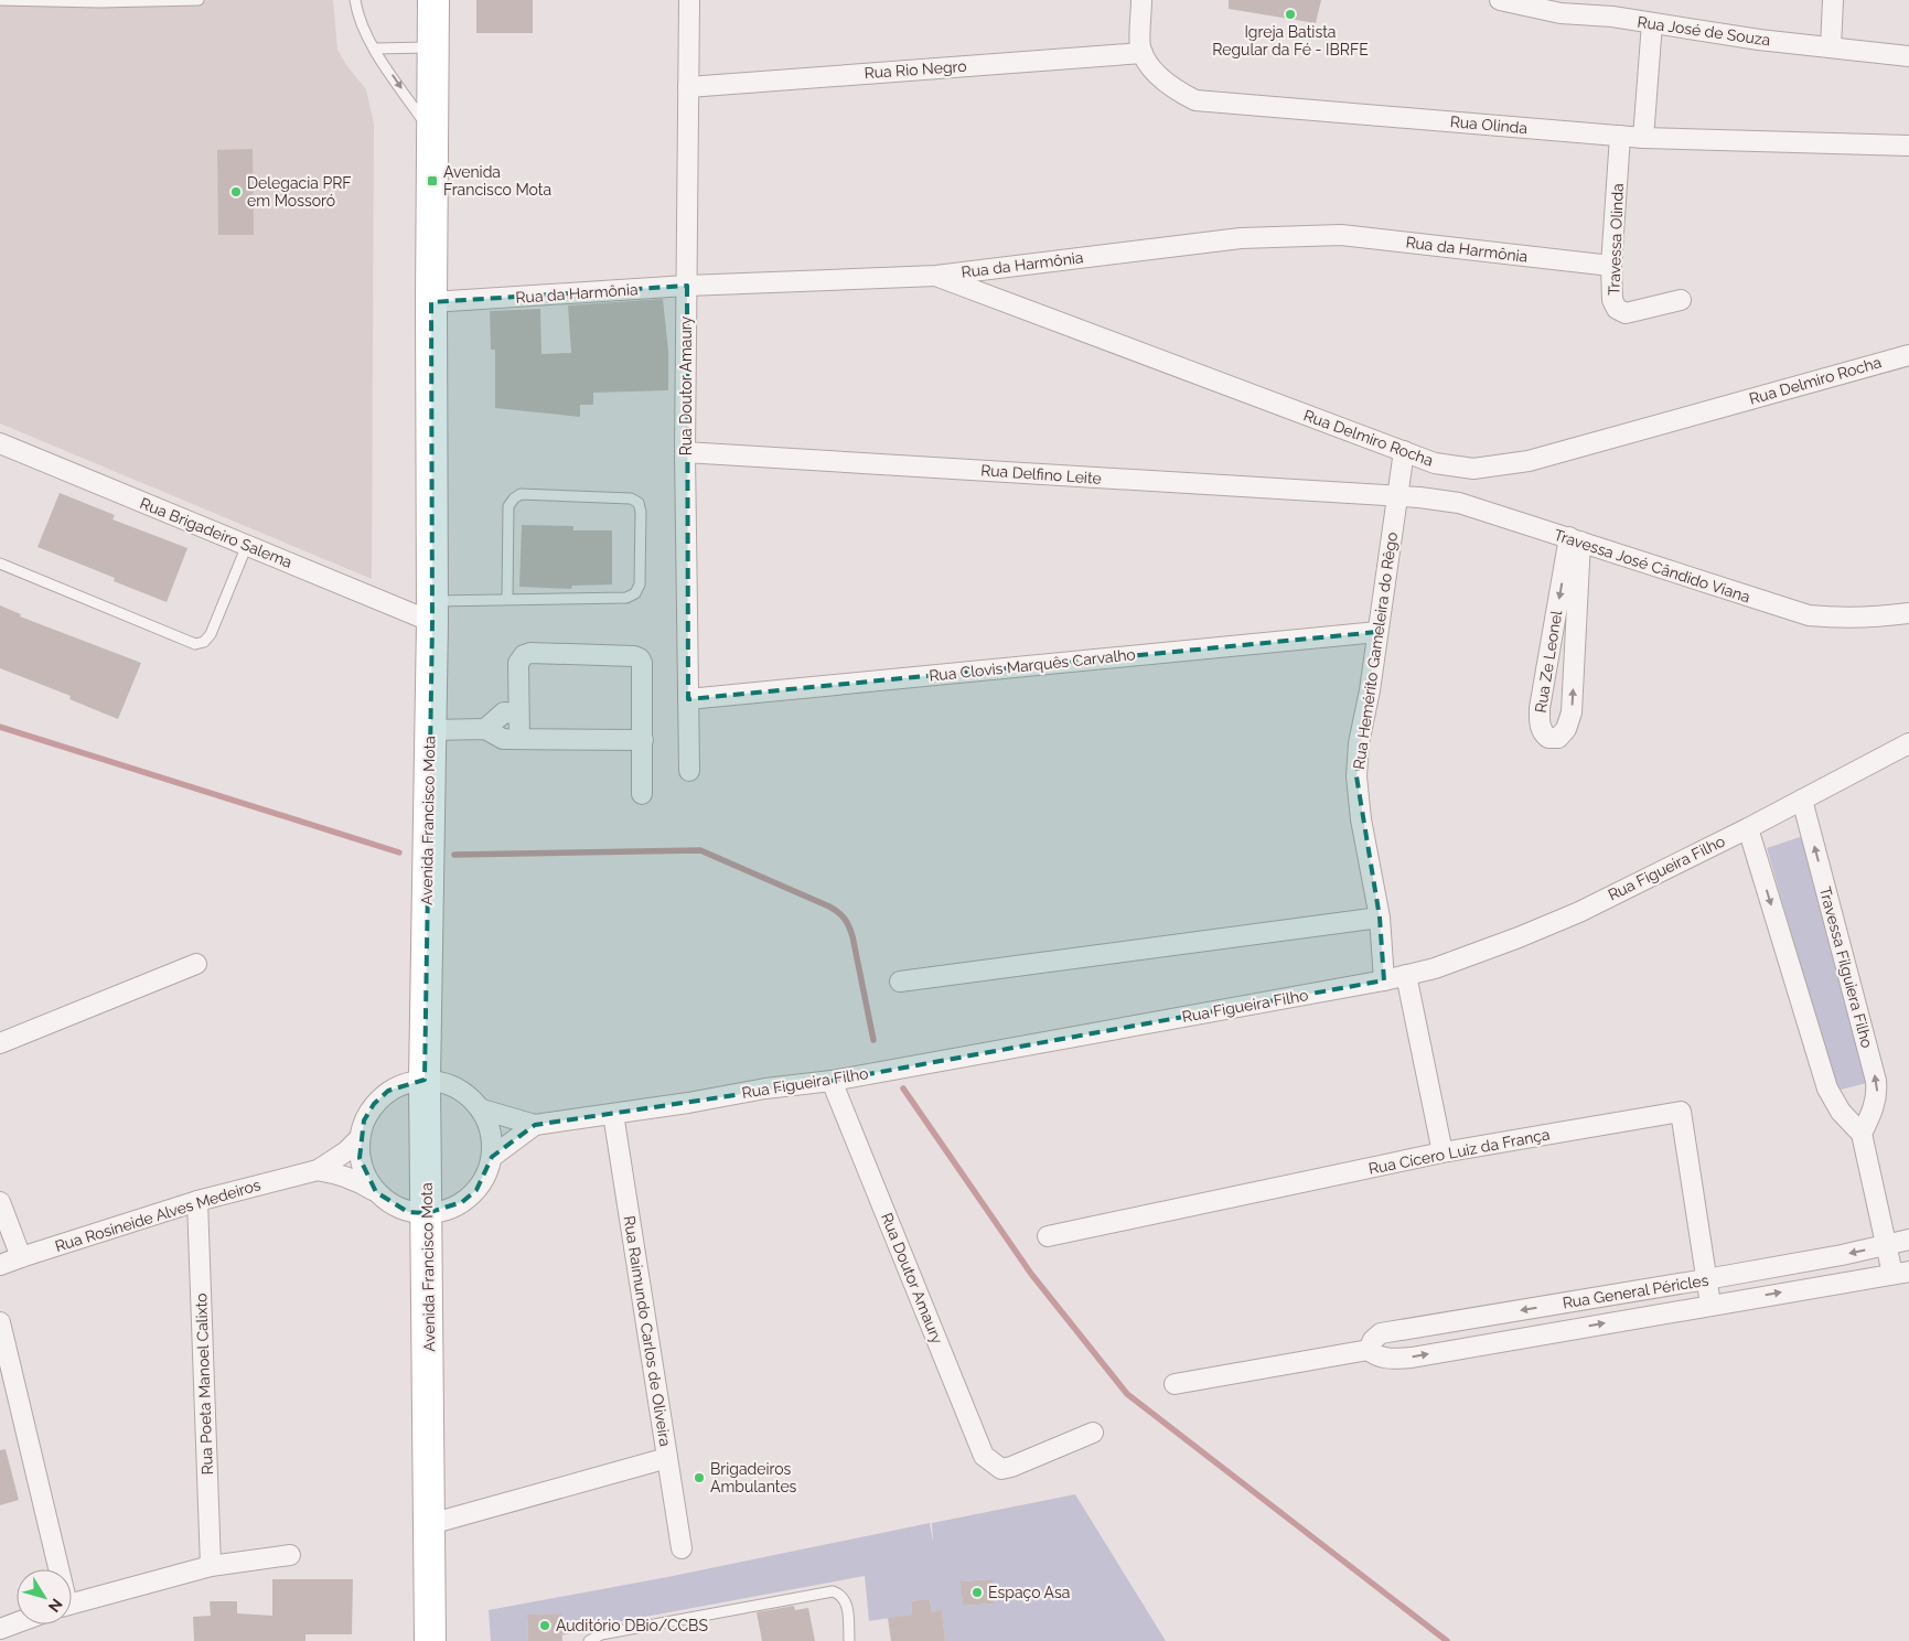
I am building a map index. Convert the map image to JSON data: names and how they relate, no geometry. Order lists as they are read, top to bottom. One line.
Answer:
{"streets":{"main road":["Avenida Francisco Mota"],"street":["Rua José de Souza","Rua Rio Negro","Rua Olinda","Travessa Olinda","Rua da Harmônia","Rua Delmiro Rocha","Rua Doutor Amaury","Rua Delfino Leite","Rua Brigadeiro Salema","Travessa José Cândido Viana","Rua Hemérito Gameleira do Rêgo","Rua Ze Leonel","Rua Clovis Marquês Carvalho","Rua Figueira Filho","Travessa Filguiera Filho","Rua Cícero Luiz da França","Rua Rosineide Alves Medeiros","Rua General Péricles","Rua Raimundo Carlos de Oliveira","Rua Poeta Manoel Calixto"]},"crossings":[["Rua Rio Negro","Rua Olinda"],["Rua Rio Negro","Rua Doutor Amaury"],["Rua Olinda","Travessa Olinda"],["Travessa Olinda","Rua da Harmônia"],["Rua da Harmônia","Rua Delmiro Rocha"],["Rua da Harmônia","Rua Doutor Amaury"],["Rua da Harmônia","Avenida Francisco Mota"],["Rua Delmiro Rocha","Rua Hemérito Gameleira do Rêgo"],["Rua Doutor Amaury","Rua Delfino Leite"],["Rua Doutor Amaury","Rua Clovis Marquês Carvalho"],["Rua Doutor Amaury","Rua Figueira Filho"],["Rua Delfino Leite","Travessa José Cândido Viana"],["Rua Delfino Leite","Rua Hemérito Gameleira do Rêgo"],["Rua Brigadeiro Salema","Avenida Francisco Mota"],["Travessa José Cândido Viana","Rua Hemérito Gameleira do Rêgo"],["Travessa José Cândido Viana","Rua Ze Leonel"],["Rua Hemérito Gameleira do Rêgo","Rua Clovis Marquês Carvalho"],["Rua Hemérito Gameleira do Rêgo","Rua Figueira Filho"],["Avenida Francisco Mota","Rua Rosineide Alves Medeiros"],["Rua Figueira Filho","Travessa Filguiera Filho"],["Rua Figueira Filho","Rua Raimundo Carlos de Oliveira"],["Rua Cícero Luiz da França","Rua General Péricles"],["Rua Rosineide Alves Medeiros","Rua Poeta Manoel Calixto"]],"places":{"other":["Igreja Batista Regular da Fé - IBRFE","Delegacia PRF em Mossoró","Brigadeiros Ambulantes","Espaço Asa","Auditório DBio/CCBS"],"transit":["Avenida Francisco Mota"]},"north":"bottom right"}
